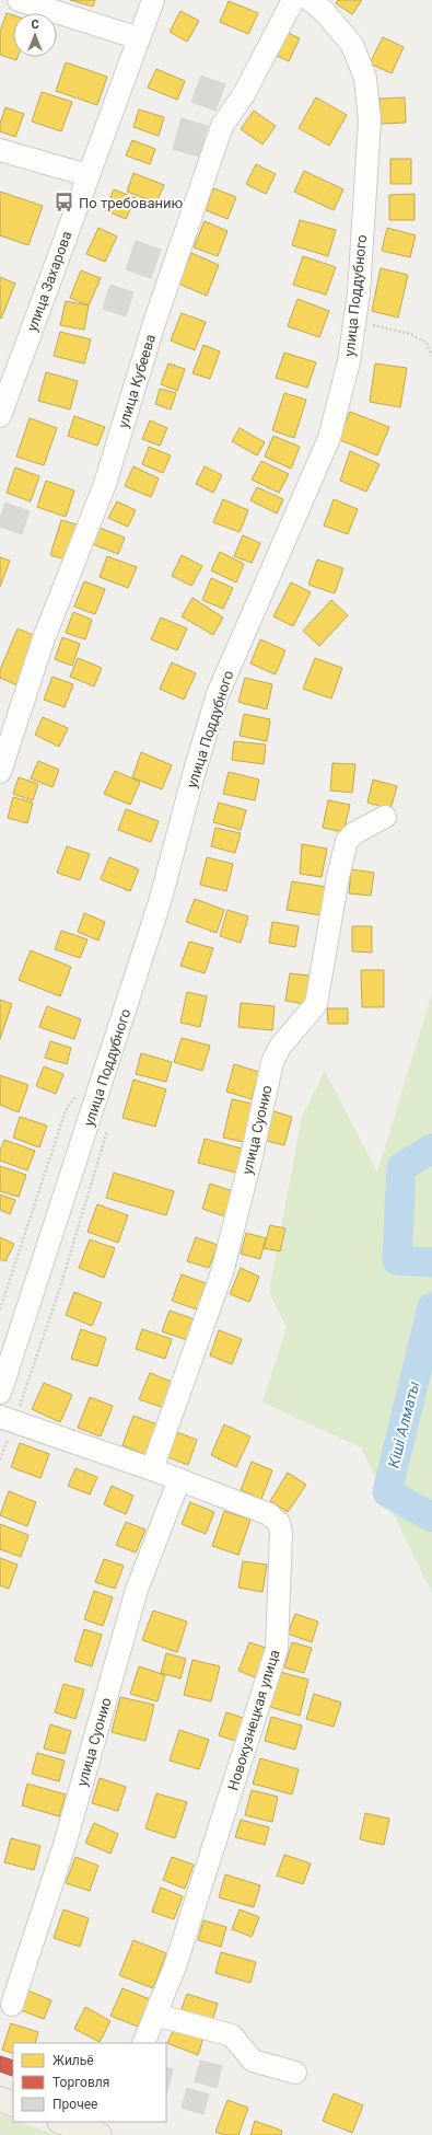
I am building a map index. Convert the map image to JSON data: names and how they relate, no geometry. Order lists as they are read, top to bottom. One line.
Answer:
{"streets":{"street":["улица Захарова","улица Поддубного","улица Кубеева","улица Суонио","Новокузнецкая улица"]},"crossings":[["улица Суонио","Новокузнецкая улица"]],"water":["Кіші Алматы"],"places":{"bus stop":["По требованию"]},"legend":["Жильё","Торговля","Прочее"],"north":"top"}
